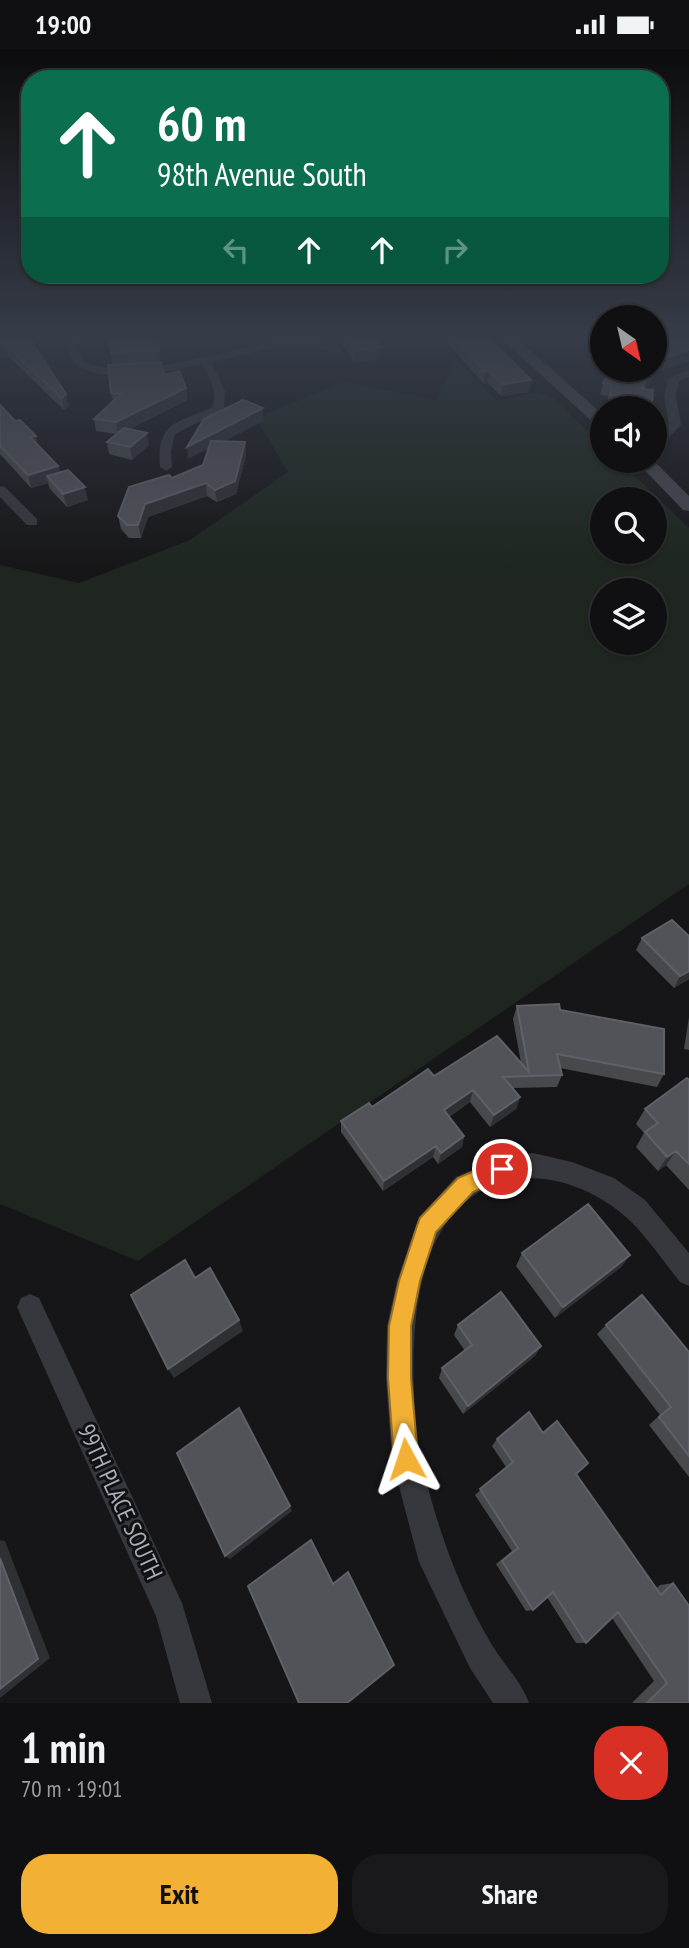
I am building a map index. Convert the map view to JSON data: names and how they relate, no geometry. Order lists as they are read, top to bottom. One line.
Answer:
{"streets":{"street":["99TH PLACE SOUTH"]},"north":"bottom right","page":{"status":"19:00","turn":["60 m","98th Avenue South"],"heading":["1 min","70 m · 19:01"],"buttons":["Exit","Share"]}}
